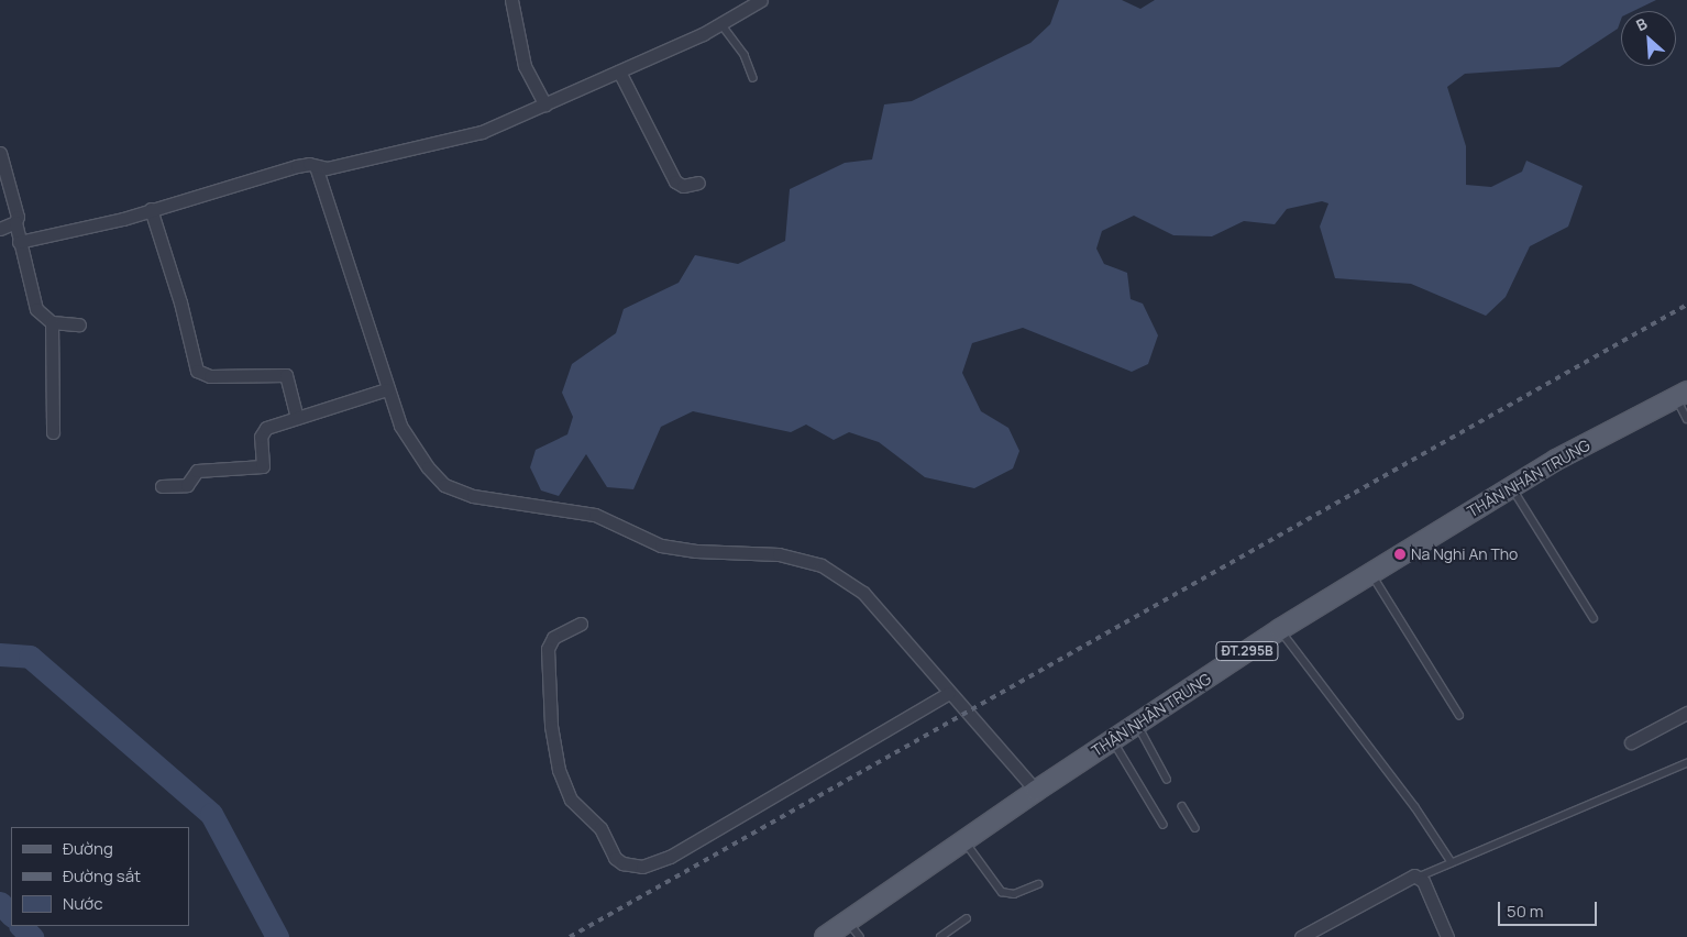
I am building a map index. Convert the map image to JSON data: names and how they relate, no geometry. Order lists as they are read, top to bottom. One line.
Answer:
{"streets":{"main road":["THÂN NHÂN TRUNG","ĐT.295B"]},"places":["Na Nghi An Tho"],"legend":["Đường","Đường sắt","Nước"],"scale_bar":"50 m","north":"top left"}
